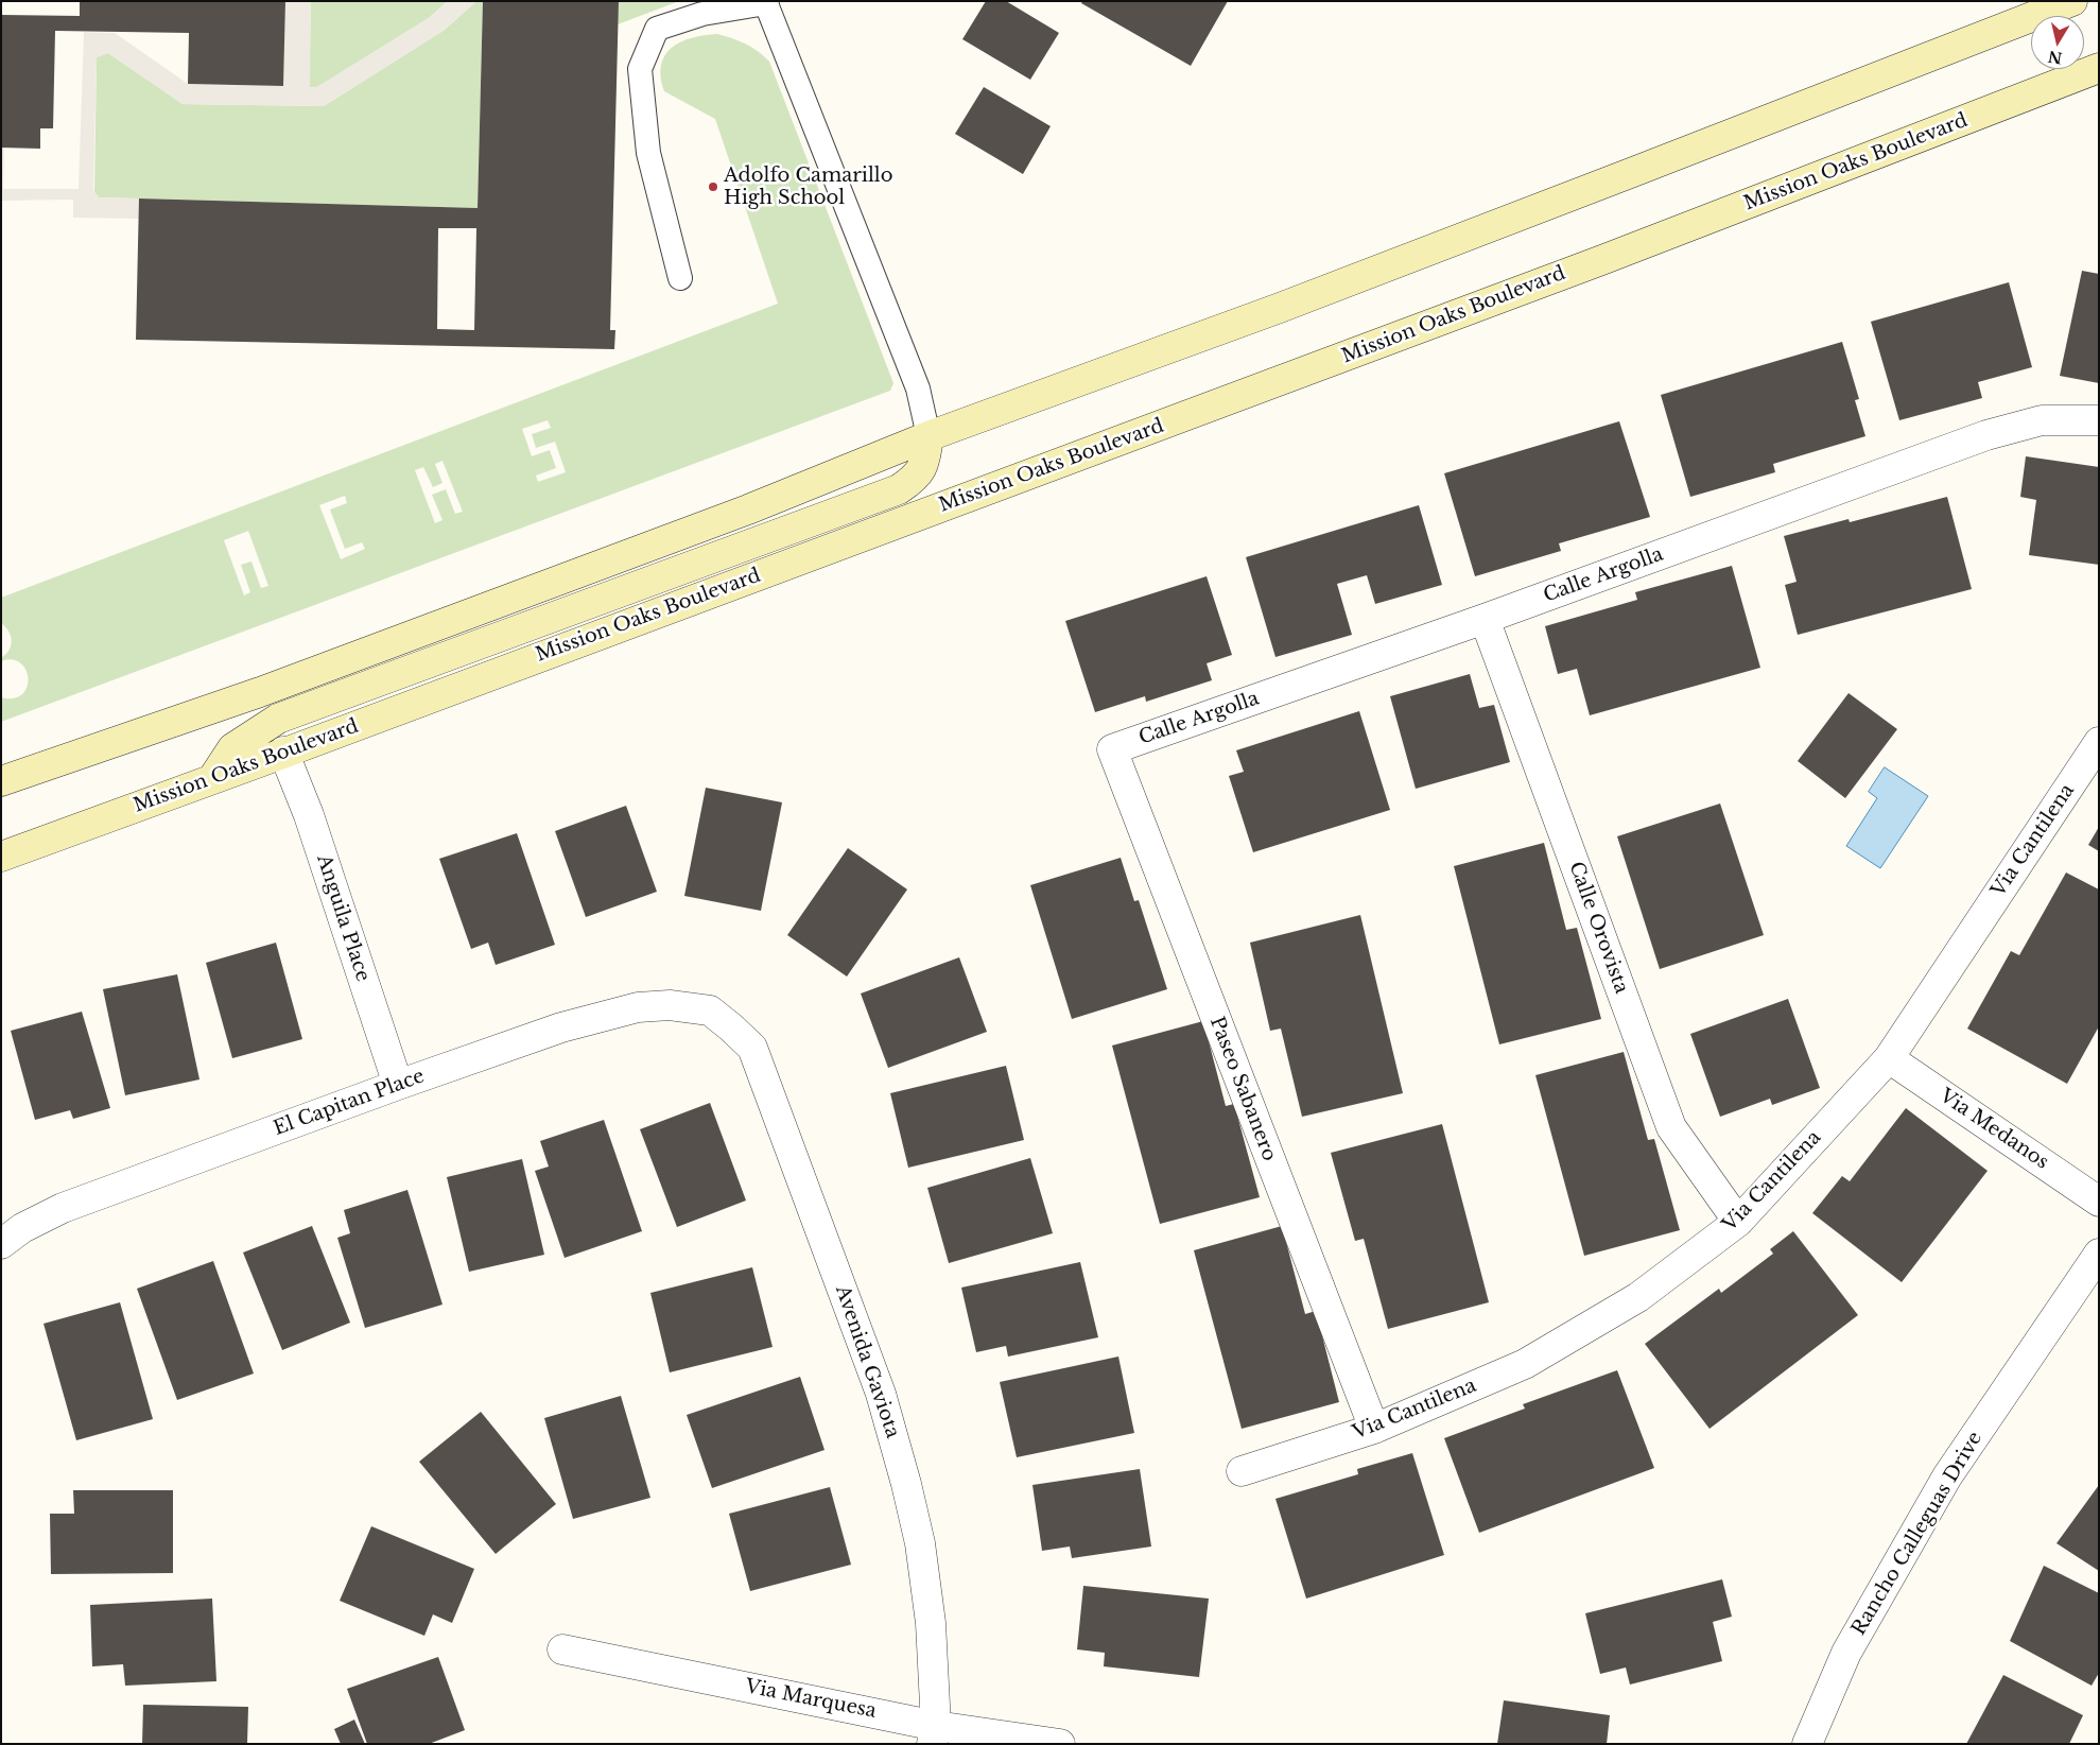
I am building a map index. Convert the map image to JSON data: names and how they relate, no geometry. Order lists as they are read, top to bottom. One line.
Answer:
{"streets":{"main road":["Mission Oaks Boulevard"],"street":["Calle Argolla","Via Cantilena","Anguila Place","Calle Orovista","Paseo Sabanero","El Capitan Place","Via Medanos","Avenida Gaviota","Rancho Calleguas Drive","Via Marquesa"]},"crossings":[["Mission Oaks Boulevard","Anguila Place"],["Calle Argolla","Calle Orovista"],["Calle Argolla","Paseo Sabanero"],["Via Cantilena","Calle Orovista"],["Via Cantilena","Paseo Sabanero"],["Via Cantilena","Via Medanos"],["Anguila Place","El Capitan Place"],["El Capitan Place","Avenida Gaviota"],["Avenida Gaviota","Via Marquesa"]],"places":["Adolfo Camarillo High School"],"north":"bottom"}
